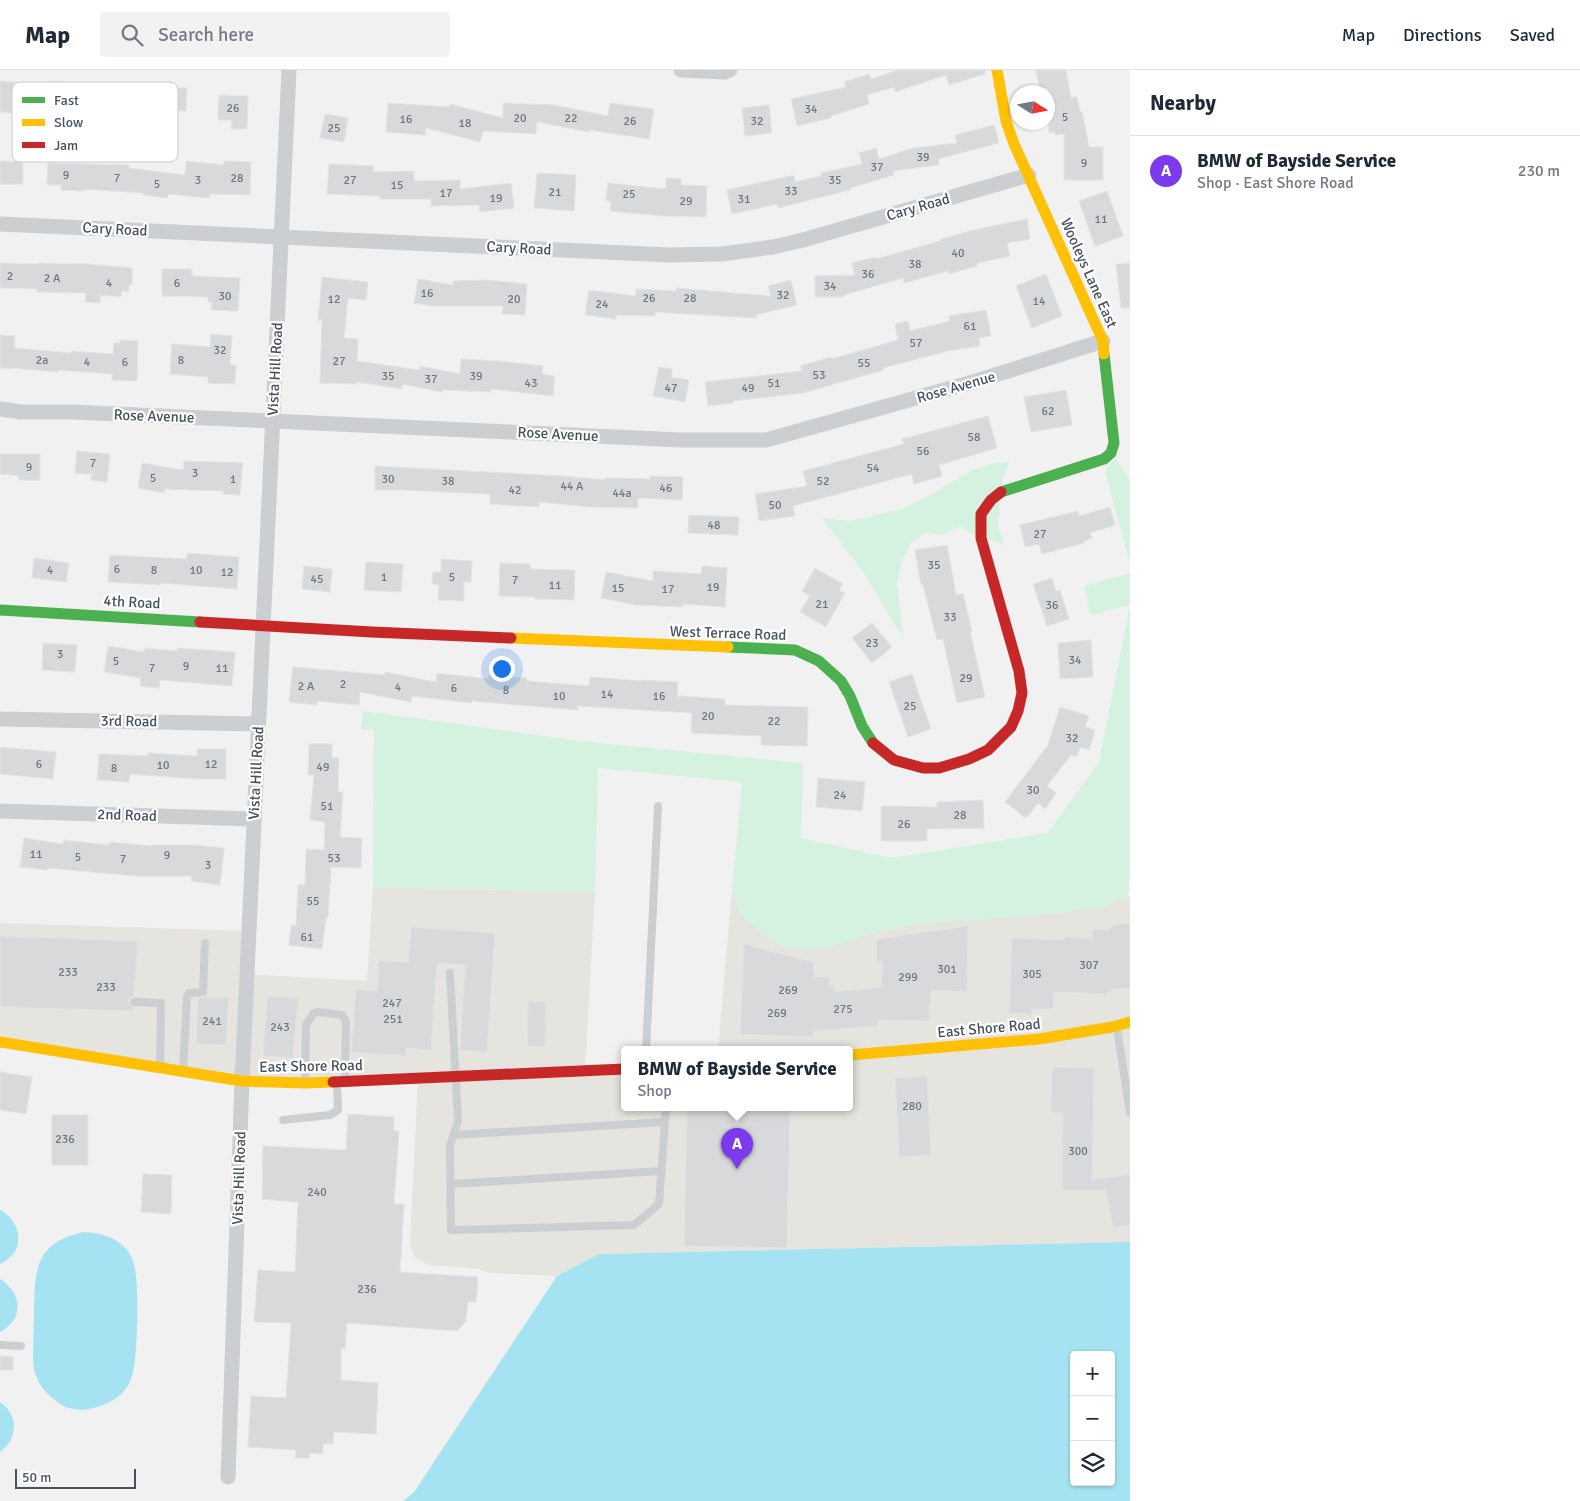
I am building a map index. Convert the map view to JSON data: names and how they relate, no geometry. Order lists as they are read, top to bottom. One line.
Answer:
{"streets":{"street":["Cary Road","Wooleys Lane East","Vista Hill Road","Rose Avenue","4th Road","West Terrace Road","3rd Road","2nd Road","East Shore Road"]},"crossings":[["Cary Road","Wooleys Lane East"],["Cary Road","Vista Hill Road"],["Wooleys Lane East","Rose Avenue"],["Wooleys Lane East","West Terrace Road"],["Vista Hill Road","Rose Avenue"],["Vista Hill Road","4th Road"],["Vista Hill Road","West Terrace Road"],["Vista Hill Road","3rd Road"],["Vista Hill Road","2nd Road"],["Vista Hill Road","East Shore Road"],["4th Road","West Terrace Road"]],"house_numbers":["26","34","5","20","22","16","26","32","18","25","39","9","37","9","7","28","3","27","35","5","15","33","21","17","25","19","31","29","11","40","38","36","2","2 A","4","6","34","16","32","30","26","28","12","20","14","24","61","57","32","2a","8","27","4","6","55","53","35","39","37","43","51","47","49","62","58","56","7","9","54","3","5","1","30","38","52","44 A","46","42","44a","50","48","27","35","6","4","8","10","12","1","5","45","7","11","19","15","17","21","36","33","23","3","34","5","9","7","11","29","2","2 A","4","6","8","14","10","16","25","20","22","32","6","12","10","49","8","30","24","51","28","26","11","9","5","53","7","3","55","61","307","301","233","305","299","233","269","247","275","269","251","241","243","280","236","300","240","236"],"legend":["Fast","Slow","Jam"],"scale_bar":"50 m","north":"right","page":{"header":"Map","search":"Search here","nav":["Map","Directions","Saved"],"heading":"Nearby","list":[{"mark":"A","name":"BMW of Bayside Service","note":"Shop · East Shore Road","value":"230 m"}],"popup":["BMW of Bayside Service","Shop"],"pins":"A","map_buttons":["+","−"],"scale":"50 m"}}
